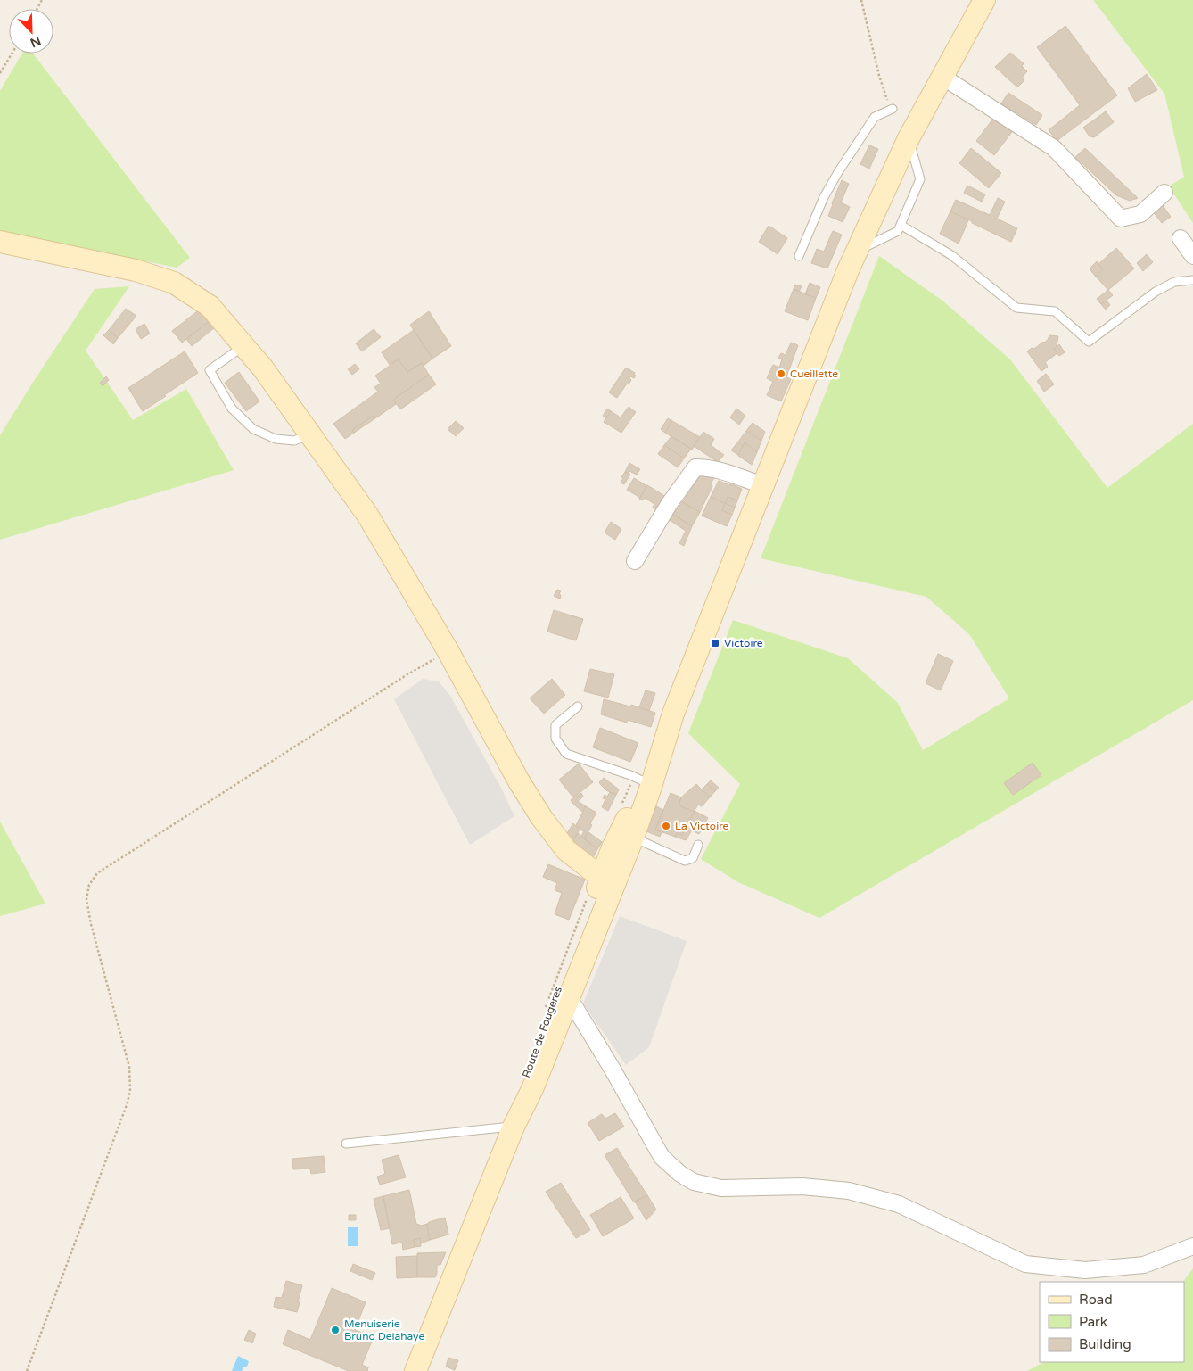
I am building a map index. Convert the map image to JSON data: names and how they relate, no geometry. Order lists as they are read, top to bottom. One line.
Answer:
{"streets":{"main road":["Route de Fougères"]},"places":{"other":["Cueillette","La Victoire","Menuiserie Bruno Delahaye"],"transit":["Victoire"]},"legend":["Road","Park","Building"],"north":"bottom right"}
